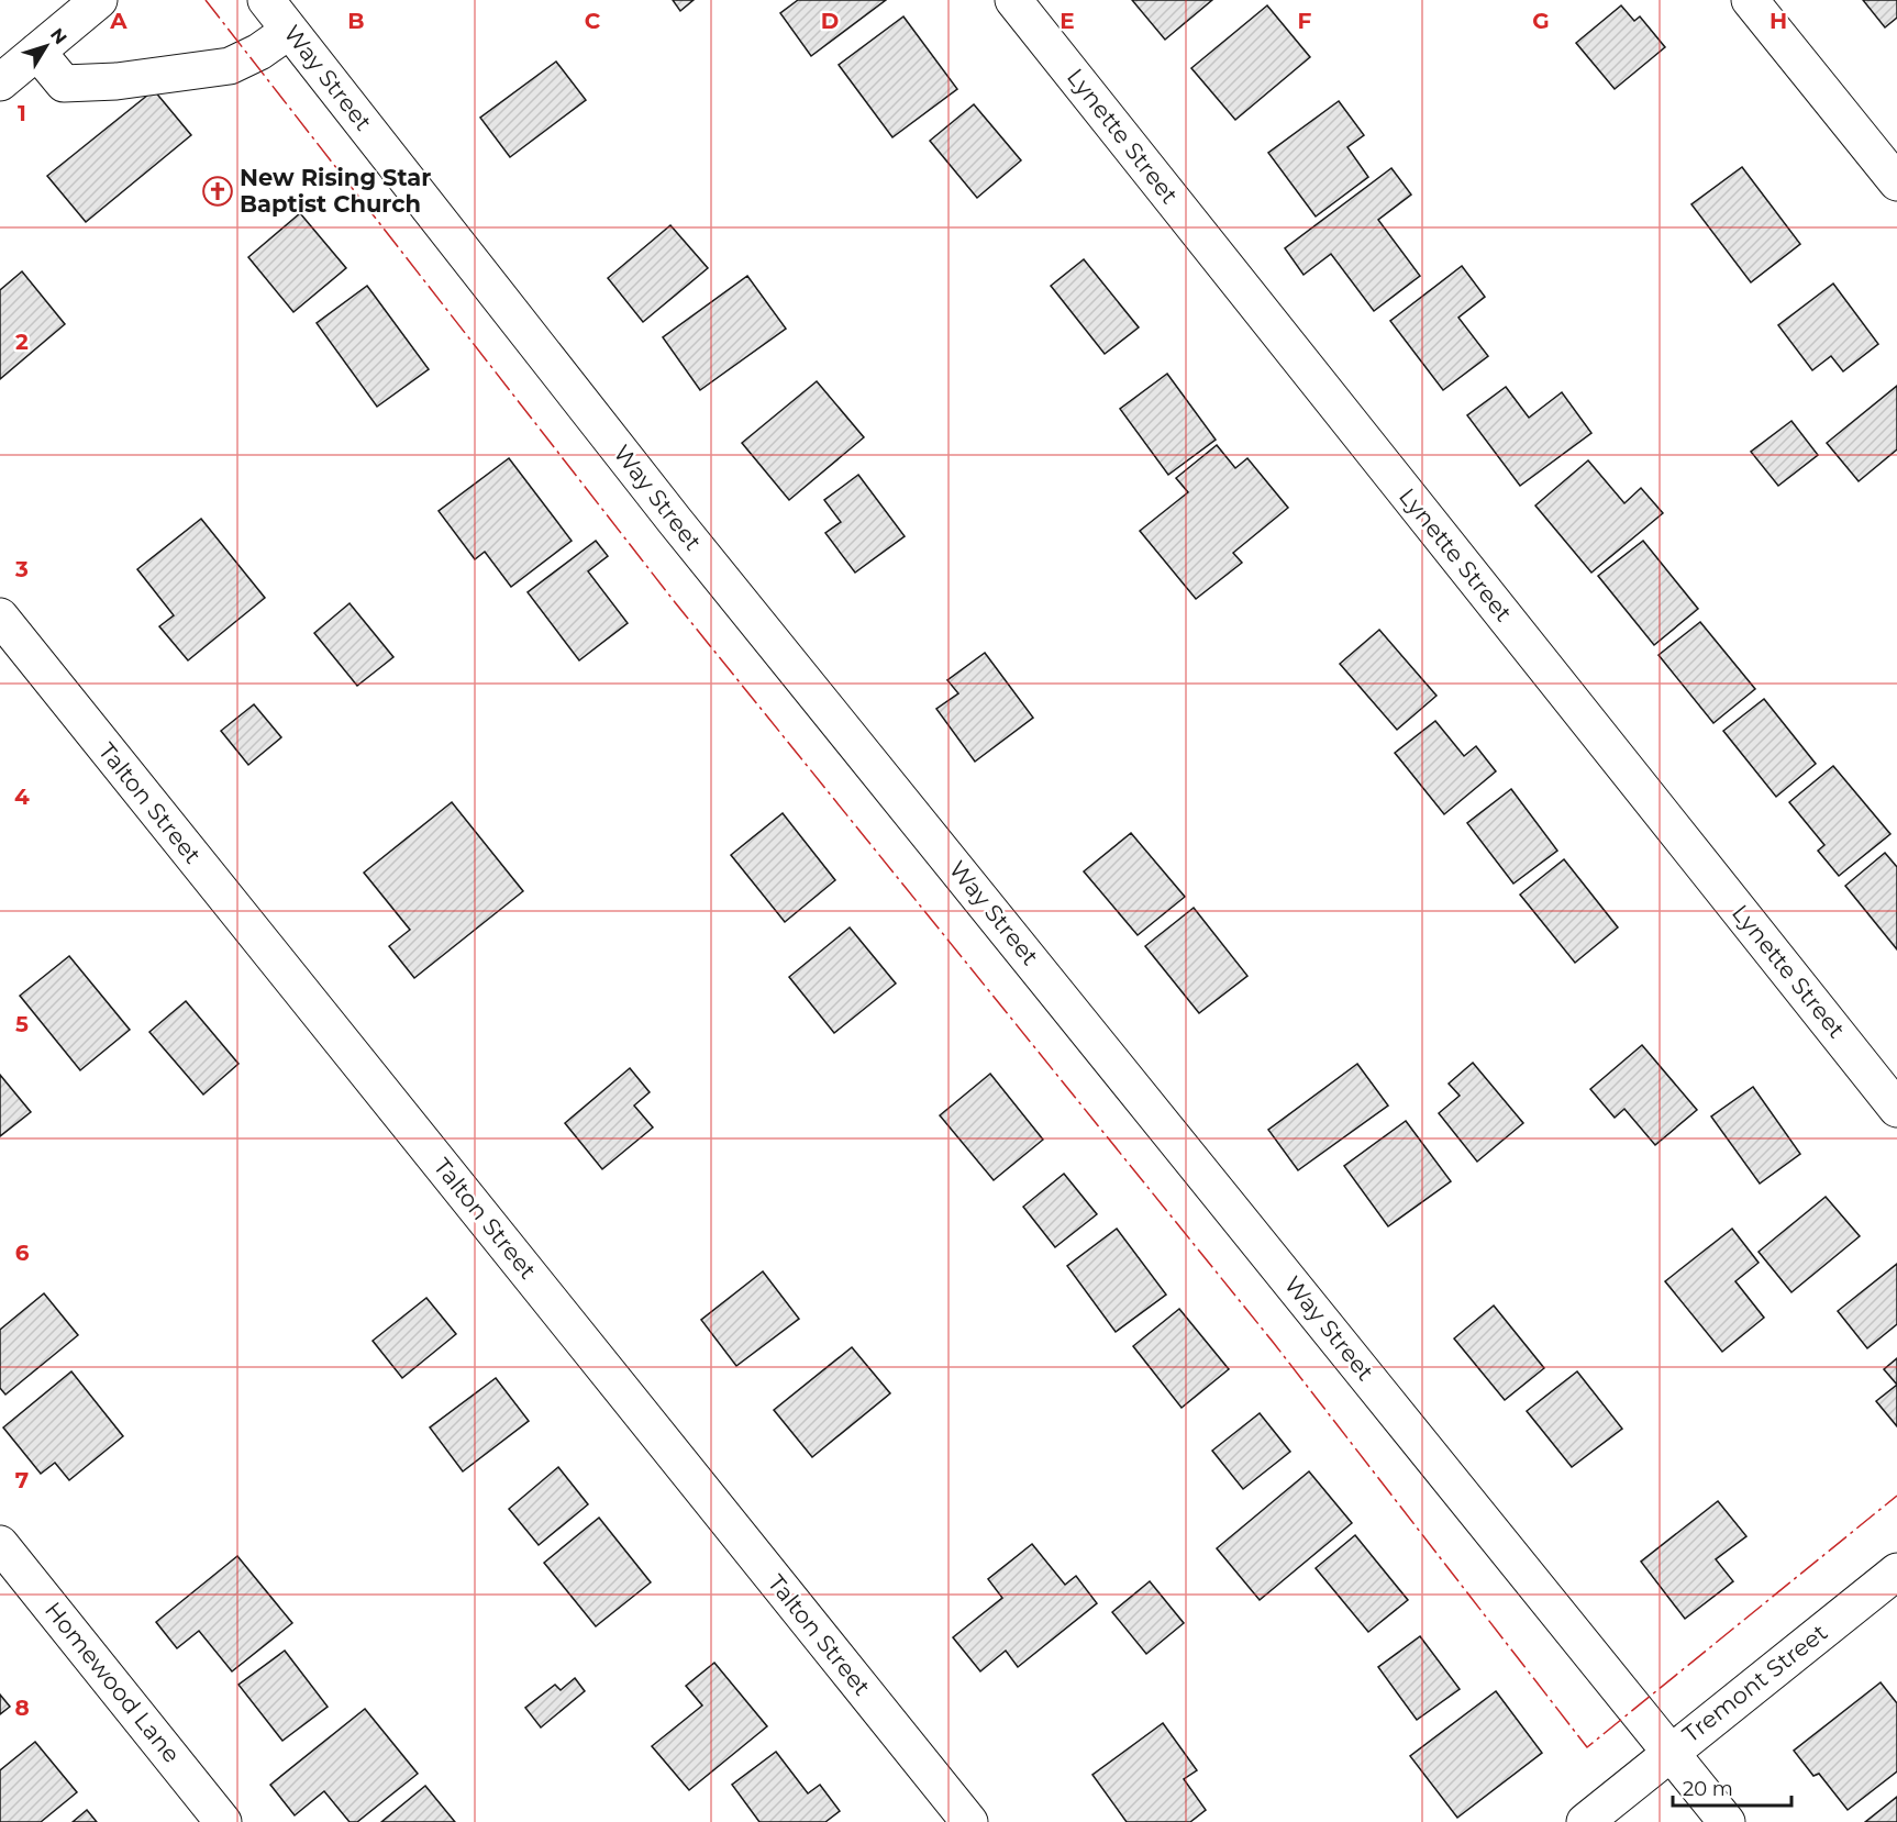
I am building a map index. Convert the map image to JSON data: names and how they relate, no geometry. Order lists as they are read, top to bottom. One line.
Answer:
{"streets":{"street":["Way Street","Lynette Street","Talton Street","Homewood Lane","Tremont Street"]},"crossings":[["Way Street","Tremont Street"]],"places":{"church":["New Rising Star Baptist Church"]},"scale_bar":"20 m","north":"top right","grid":{"columns":["A","B","C","D","E","F","G","H"],"rows":["1","2","3","4","5","6","7","8"]}}
